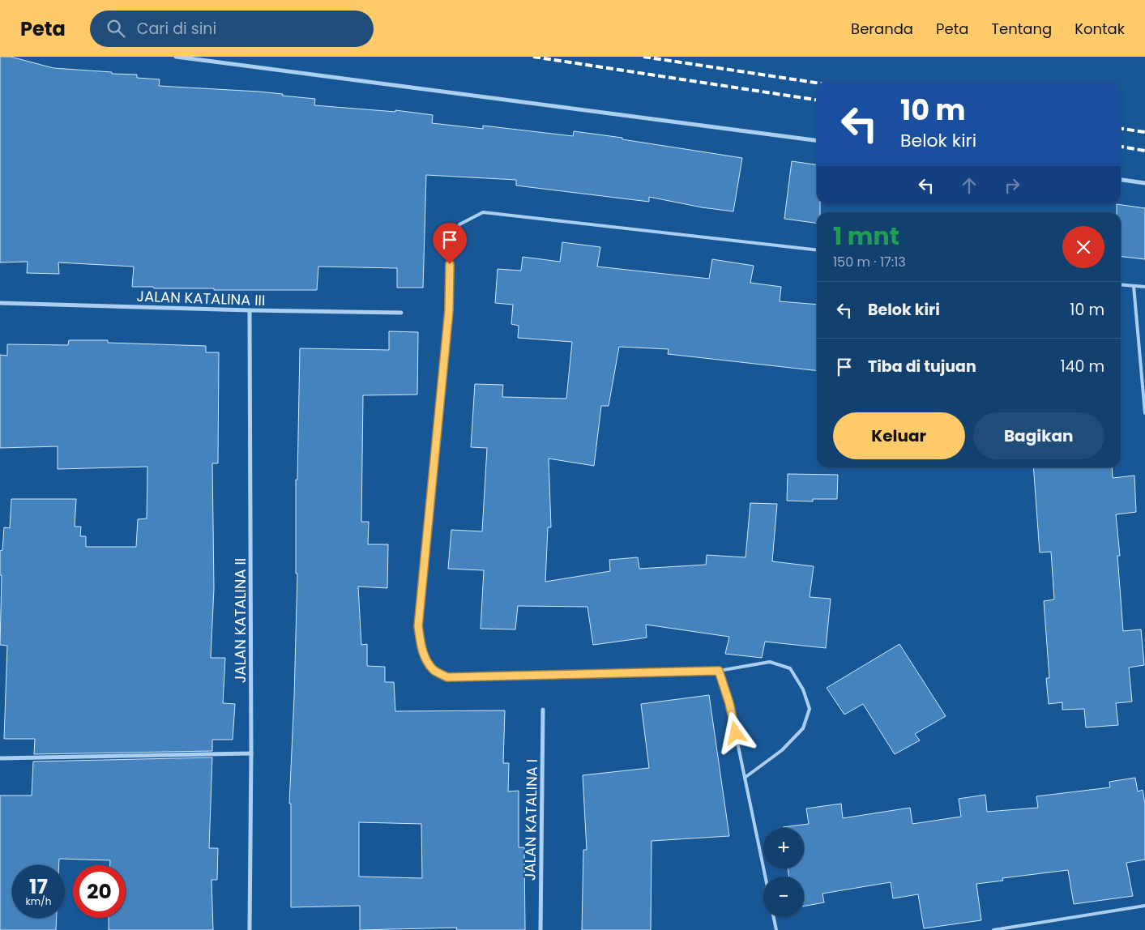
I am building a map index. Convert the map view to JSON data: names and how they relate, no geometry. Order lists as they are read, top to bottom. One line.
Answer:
{"streets":{"street":["JALAN KATALINA III","JALAN KATALINA II","JALAN KATALINA I"]},"crossings":[["JALAN KATALINA III","JALAN KATALINA II"]],"page":{"header":"Peta","search":"Cari di sini","nav":["Beranda","Peta","Tentang","Kontak"],"turn":["10 m","Belok kiri"],"heading":["1 mnt","150 m · 17:13"],"list":[{"name":"Belok kiri","value":"10 m"},{"name":"Tiba di tujuan","value":"140 m"}],"buttons":["Keluar","Bagikan"],"map_buttons":["+","−"],"speed":"17 km/h","limit":"20"}}
